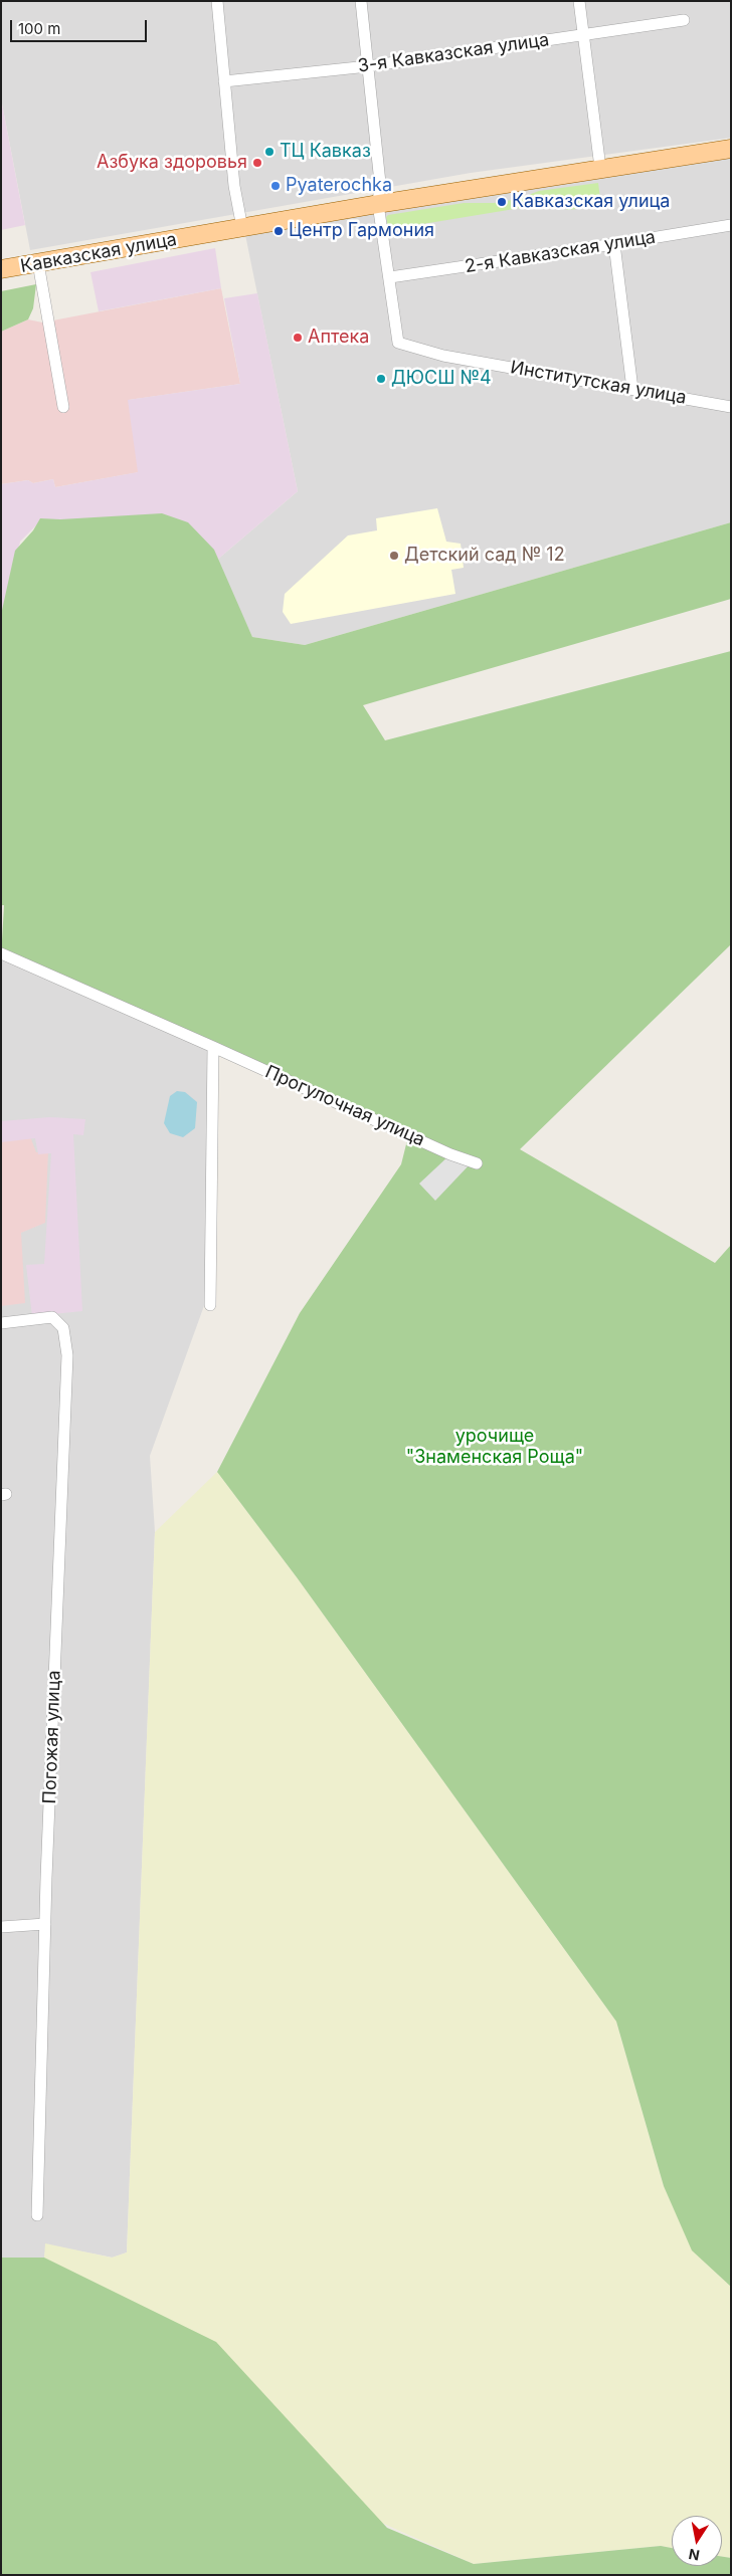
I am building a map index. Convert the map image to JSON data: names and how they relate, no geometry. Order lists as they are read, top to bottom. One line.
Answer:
{"streets":{"main road":["Кавказская улица"],"street":["3-я Кавказская улица","2-я Кавказская улица","Институтская улица","Прогулочная улица","Погожая улица"]},"crossings":[["3-я Кавказская улица","Институтская улица"],["2-я Кавказская улица","Институтская улица"],["Кавказская улица","Институтская улица"]],"parks":["урочище \"Знаменская Роща\""],"places":["ТЦ Кавказ","Азбука здоровья","Pyaterochka","Кавказская улица","Центр Гармония","Аптека","ДЮСШ №4","Детский сад № 12"],"scale_bar":"100 m","north":"bottom"}
